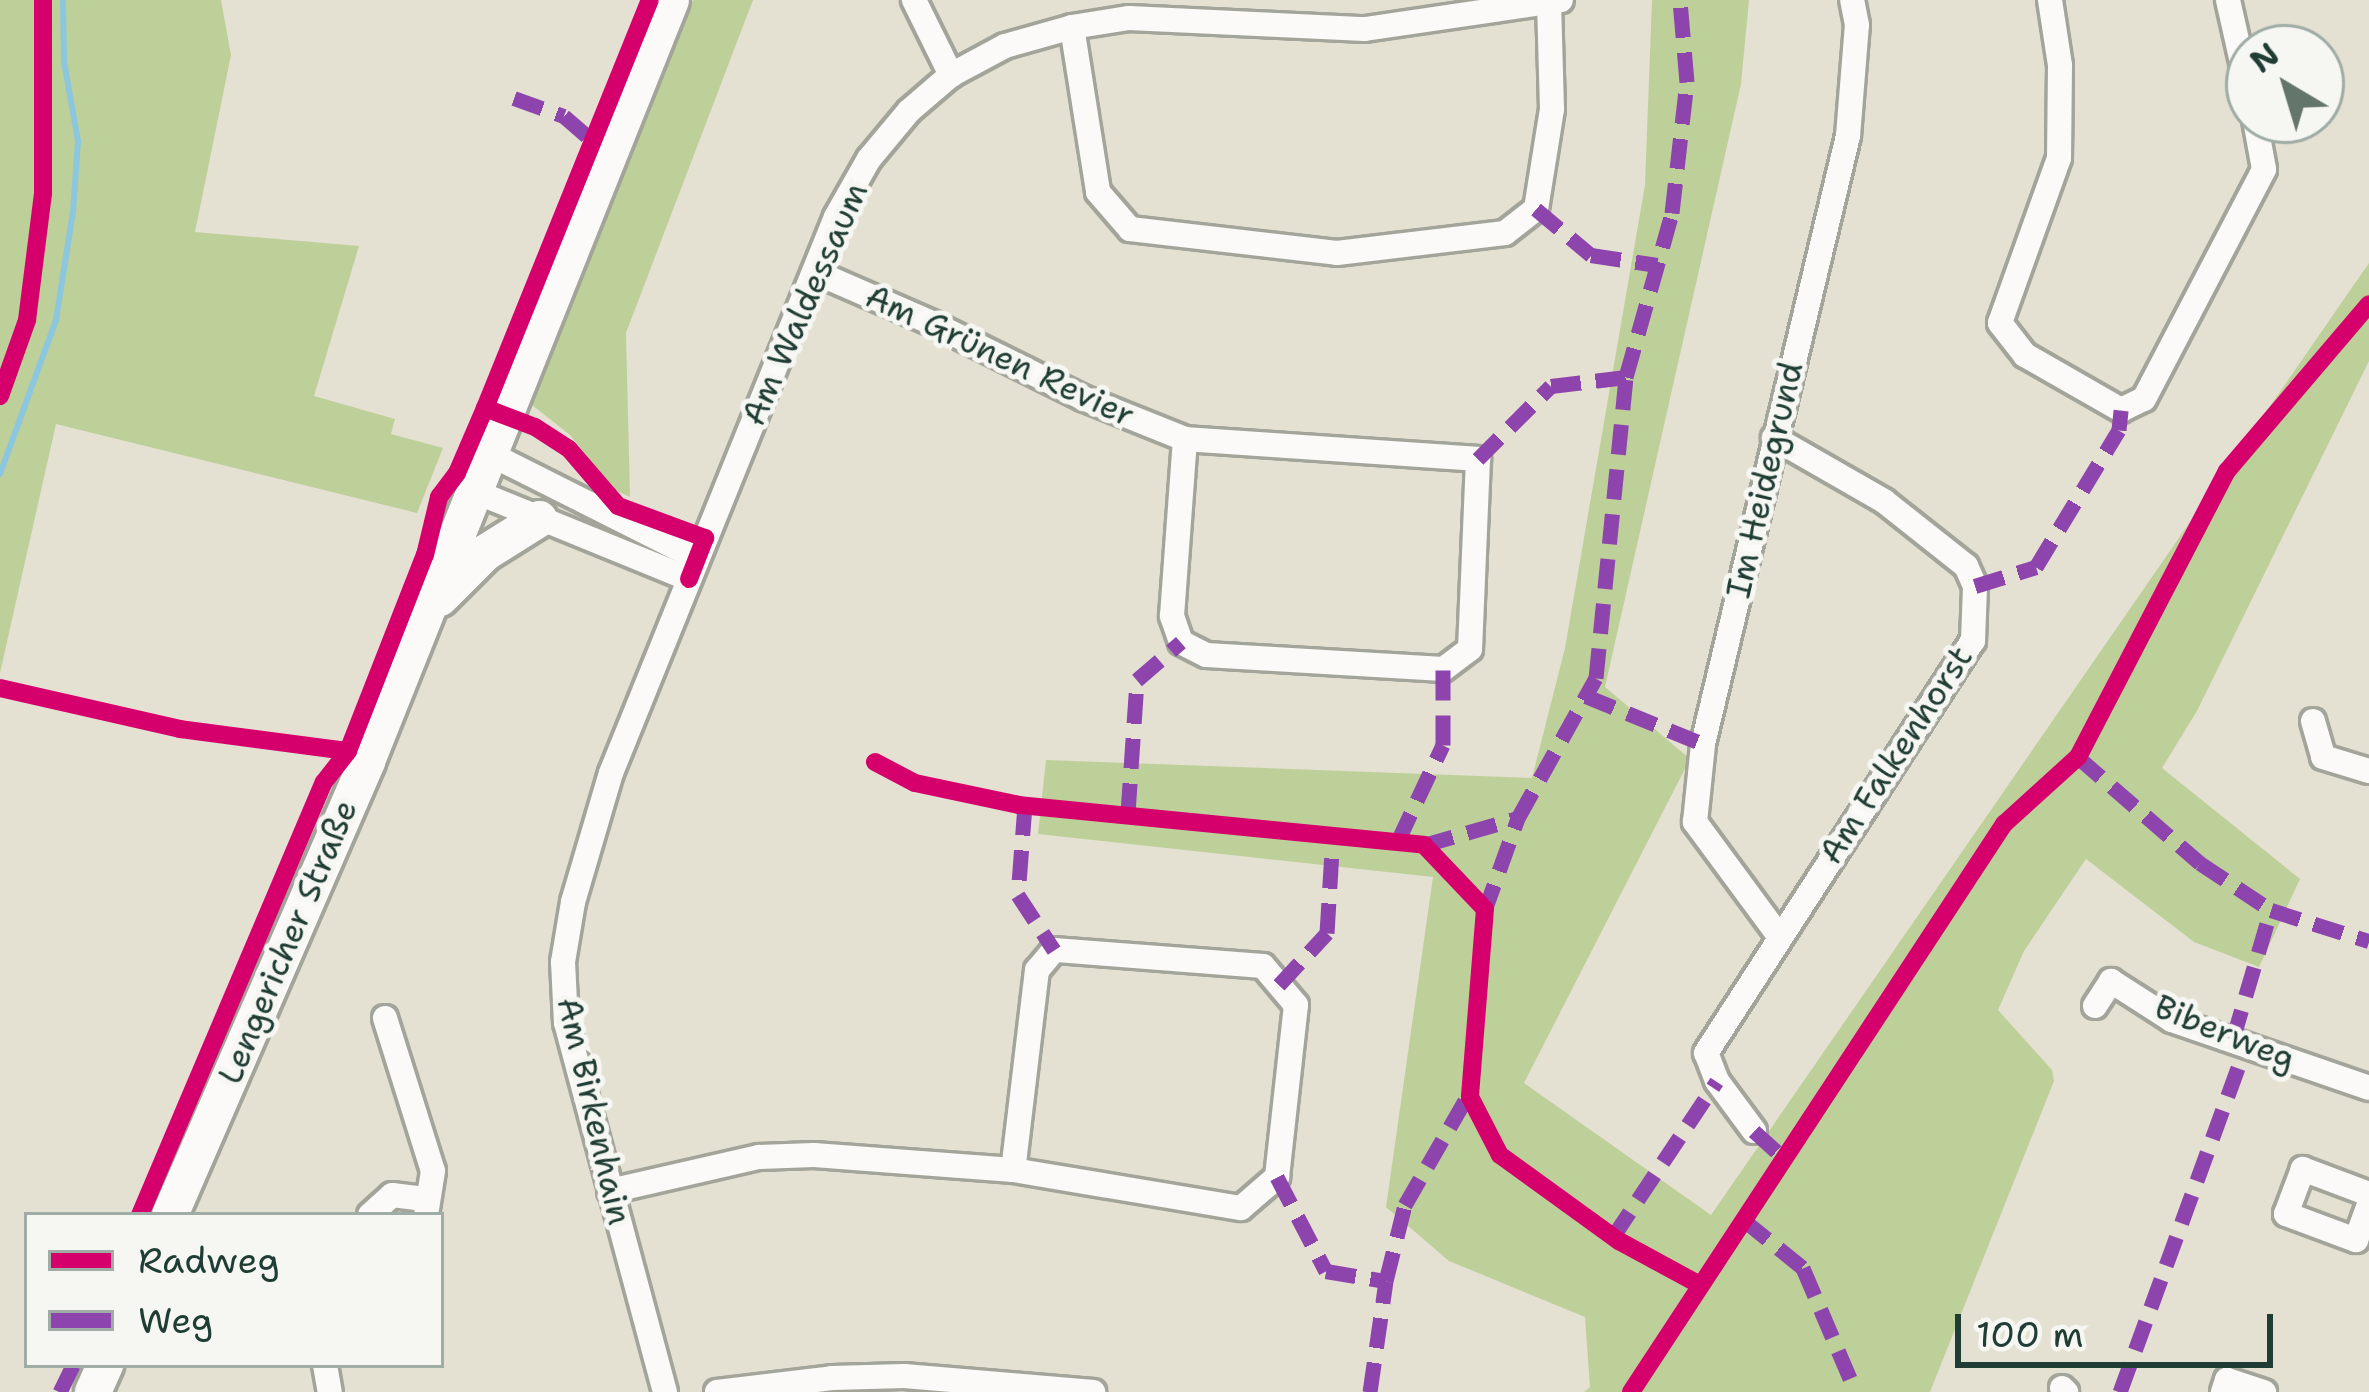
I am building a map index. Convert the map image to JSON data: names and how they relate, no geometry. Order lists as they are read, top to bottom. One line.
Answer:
{"streets":{"main road":["Lengericher Straße"],"street":["Am Waldessaum","Am Grünen Revier","Im Heidegrund","Am Falkenhorst","Biberweg","Am Birkenhain"]},"crossings":[["Am Waldessaum","Am Grünen Revier"],["Am Waldessaum","Am Birkenhain"],["Im Heidegrund","Am Falkenhorst"]],"legend":["Radweg","Weg"],"scale_bar":"100 m","north":"top left"}
